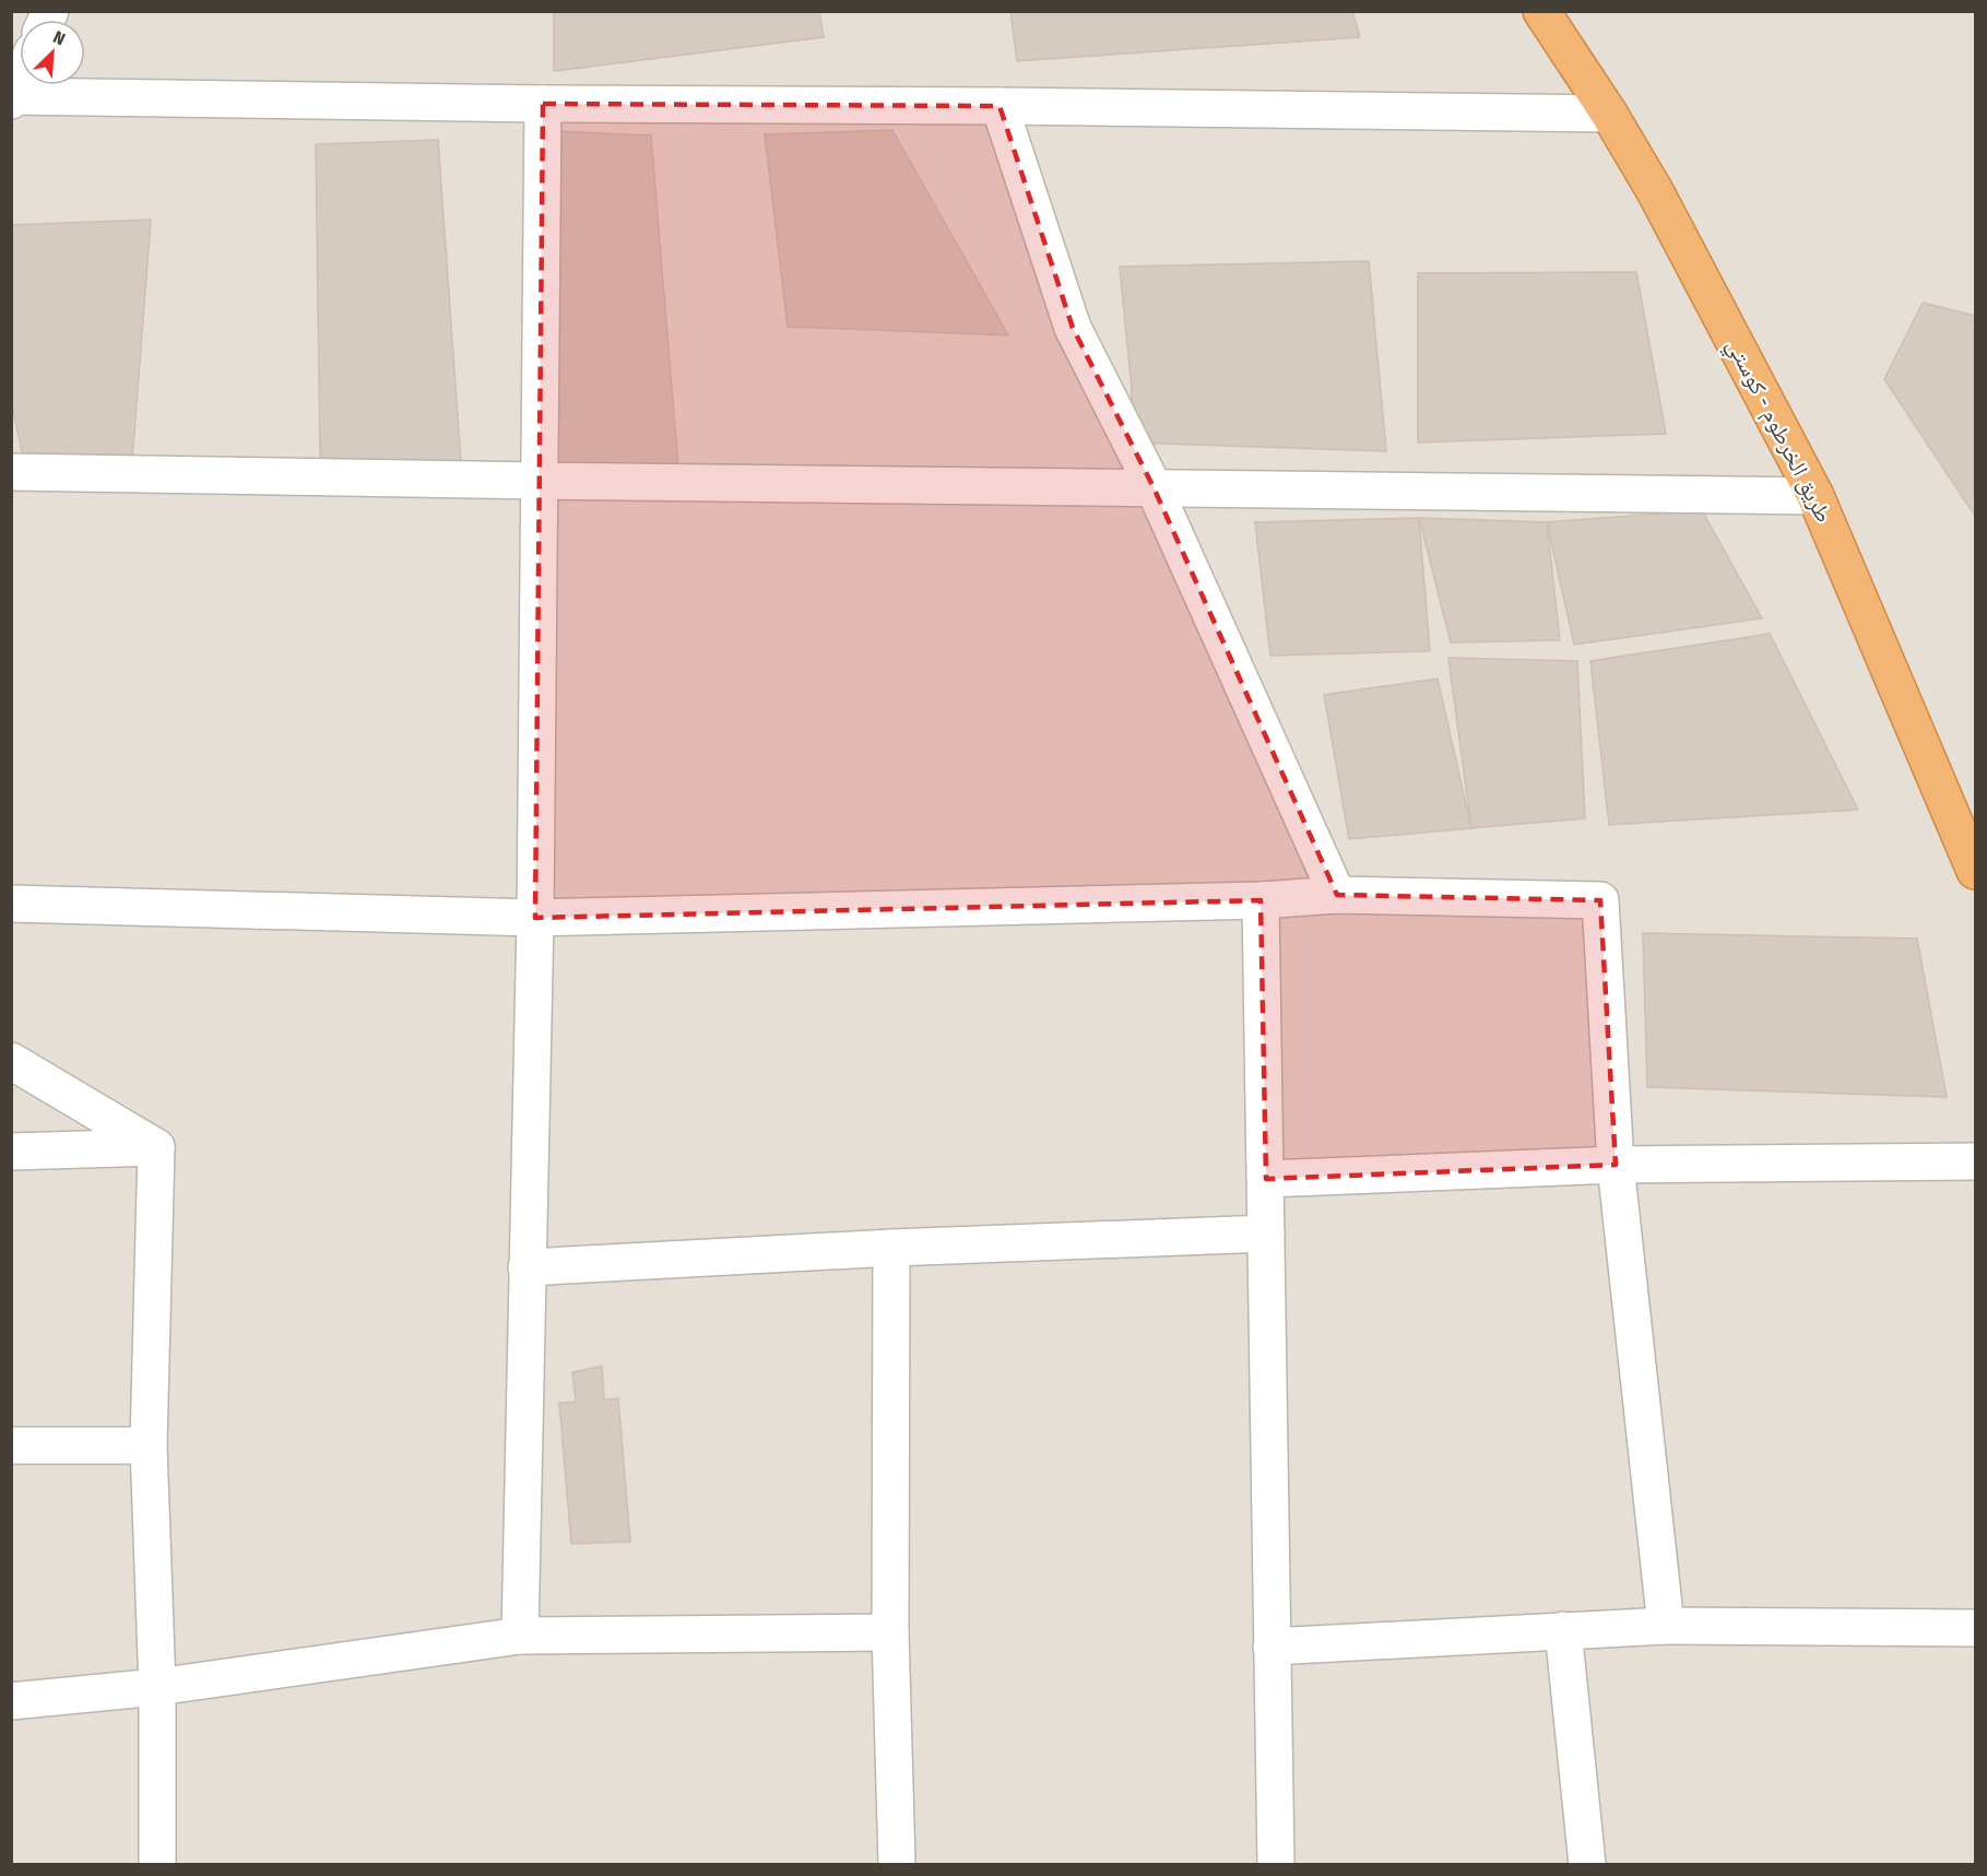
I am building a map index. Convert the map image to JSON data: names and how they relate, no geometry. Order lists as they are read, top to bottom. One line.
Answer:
{"streets":{"highway":["طريق الخرطوم - كوستي"]},"north":"top right"}
